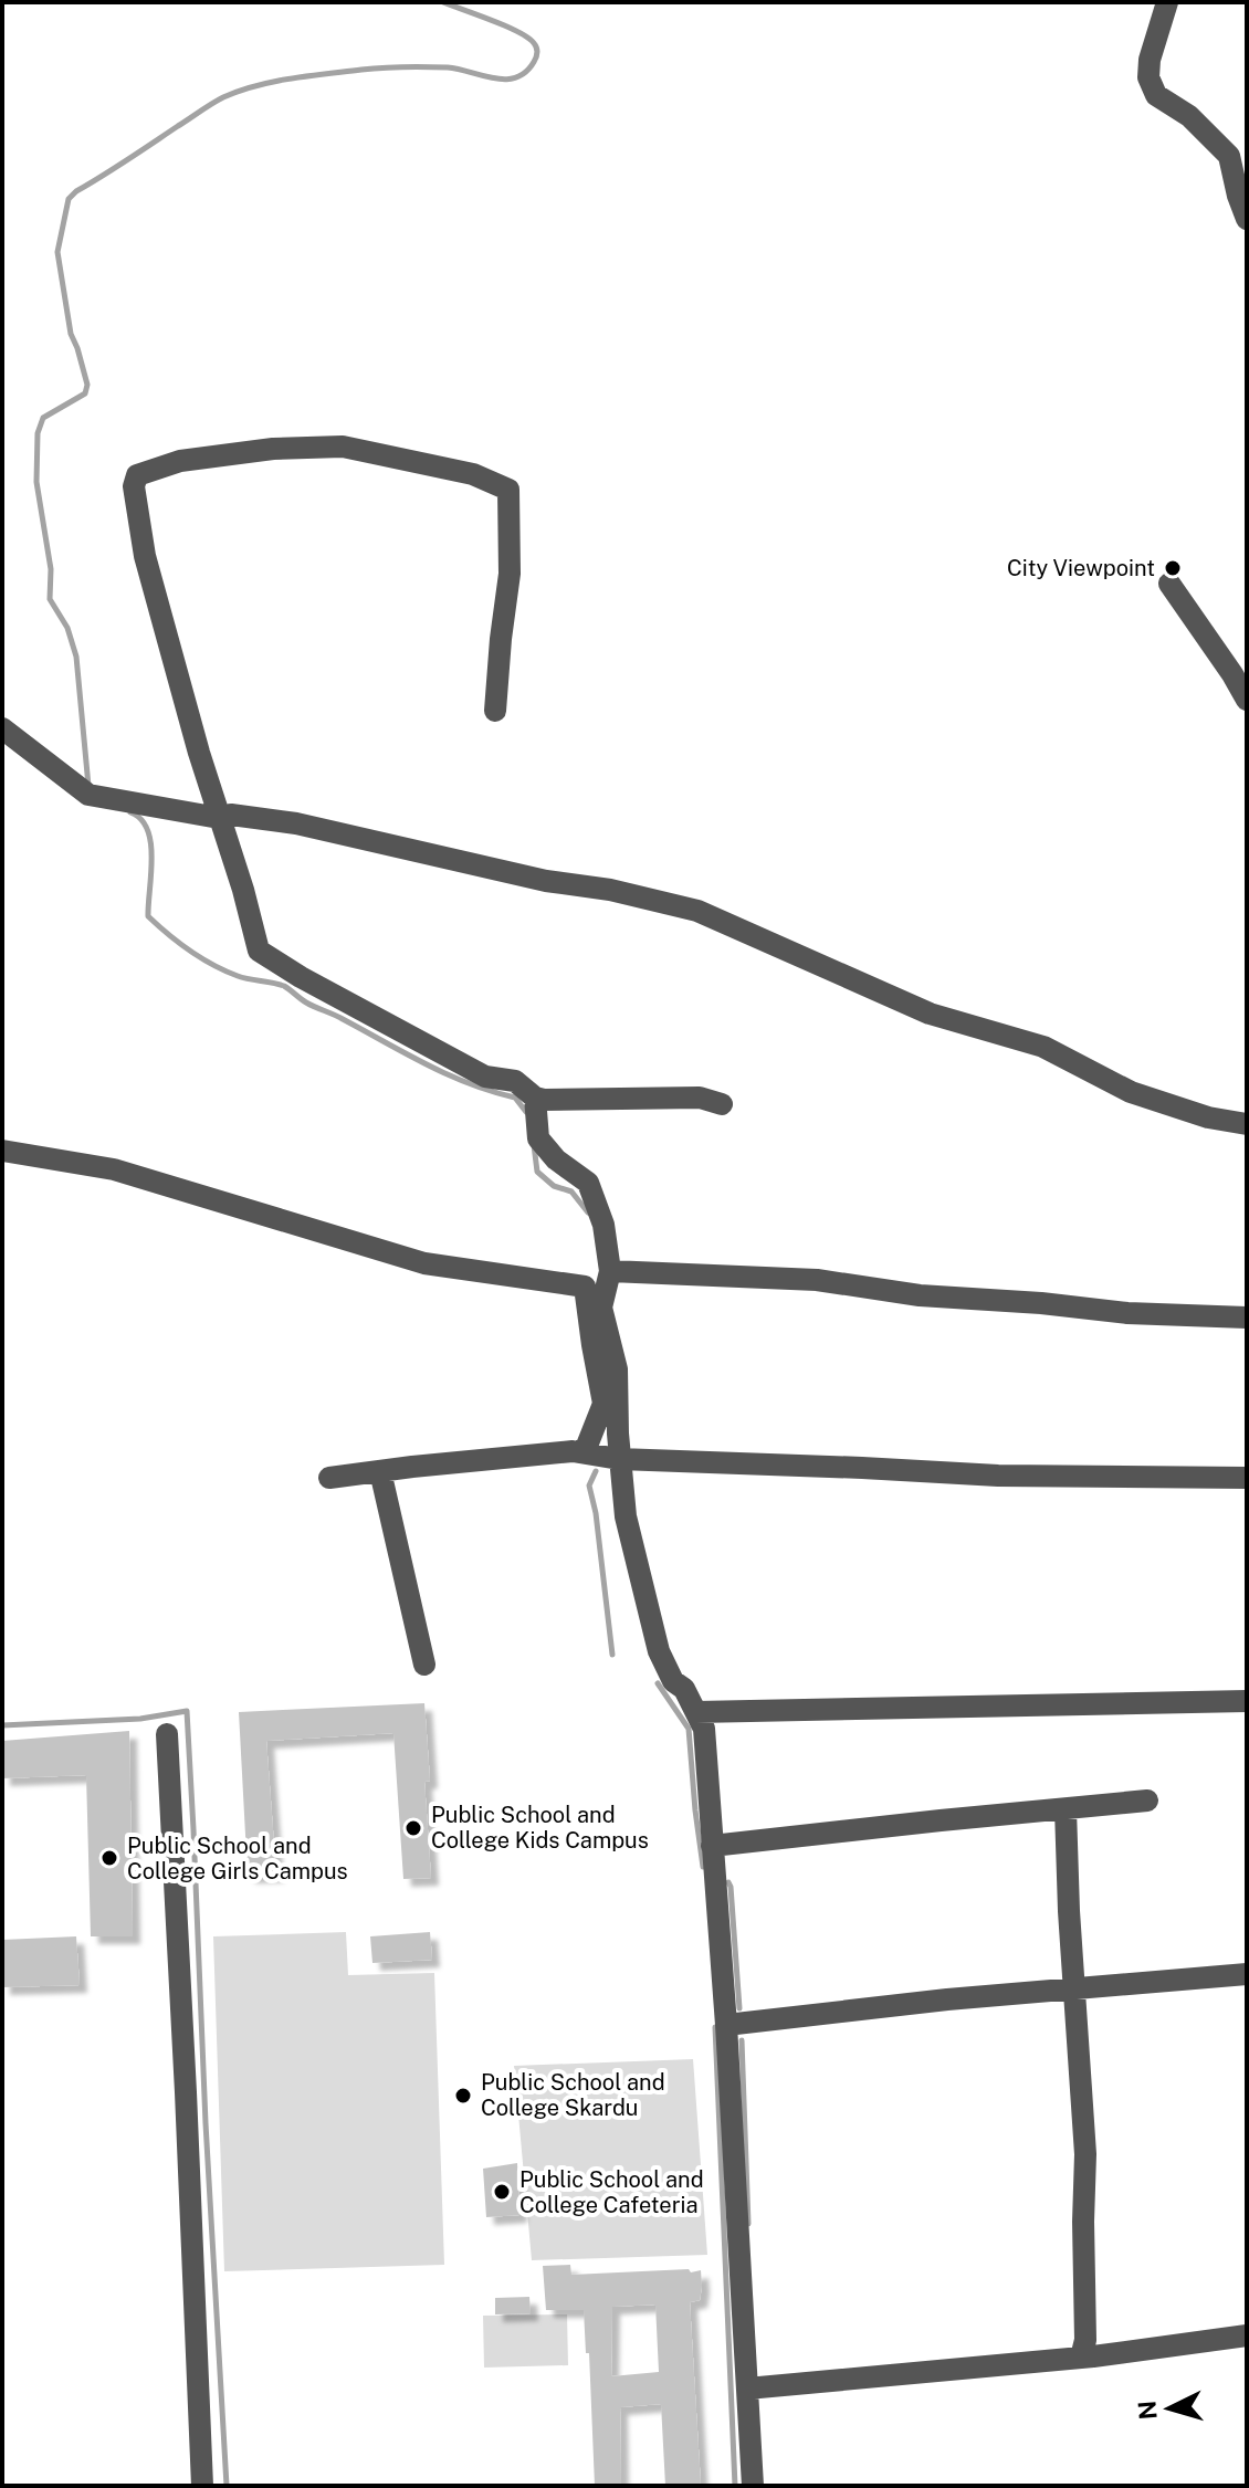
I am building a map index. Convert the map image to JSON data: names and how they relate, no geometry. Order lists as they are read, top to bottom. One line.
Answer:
{"places":["City Viewpoint","Public School and College Kids Campus","Public School and College Girls Campus","Public School and College Skardu","Public School and College Cafeteria"],"north":"left"}
